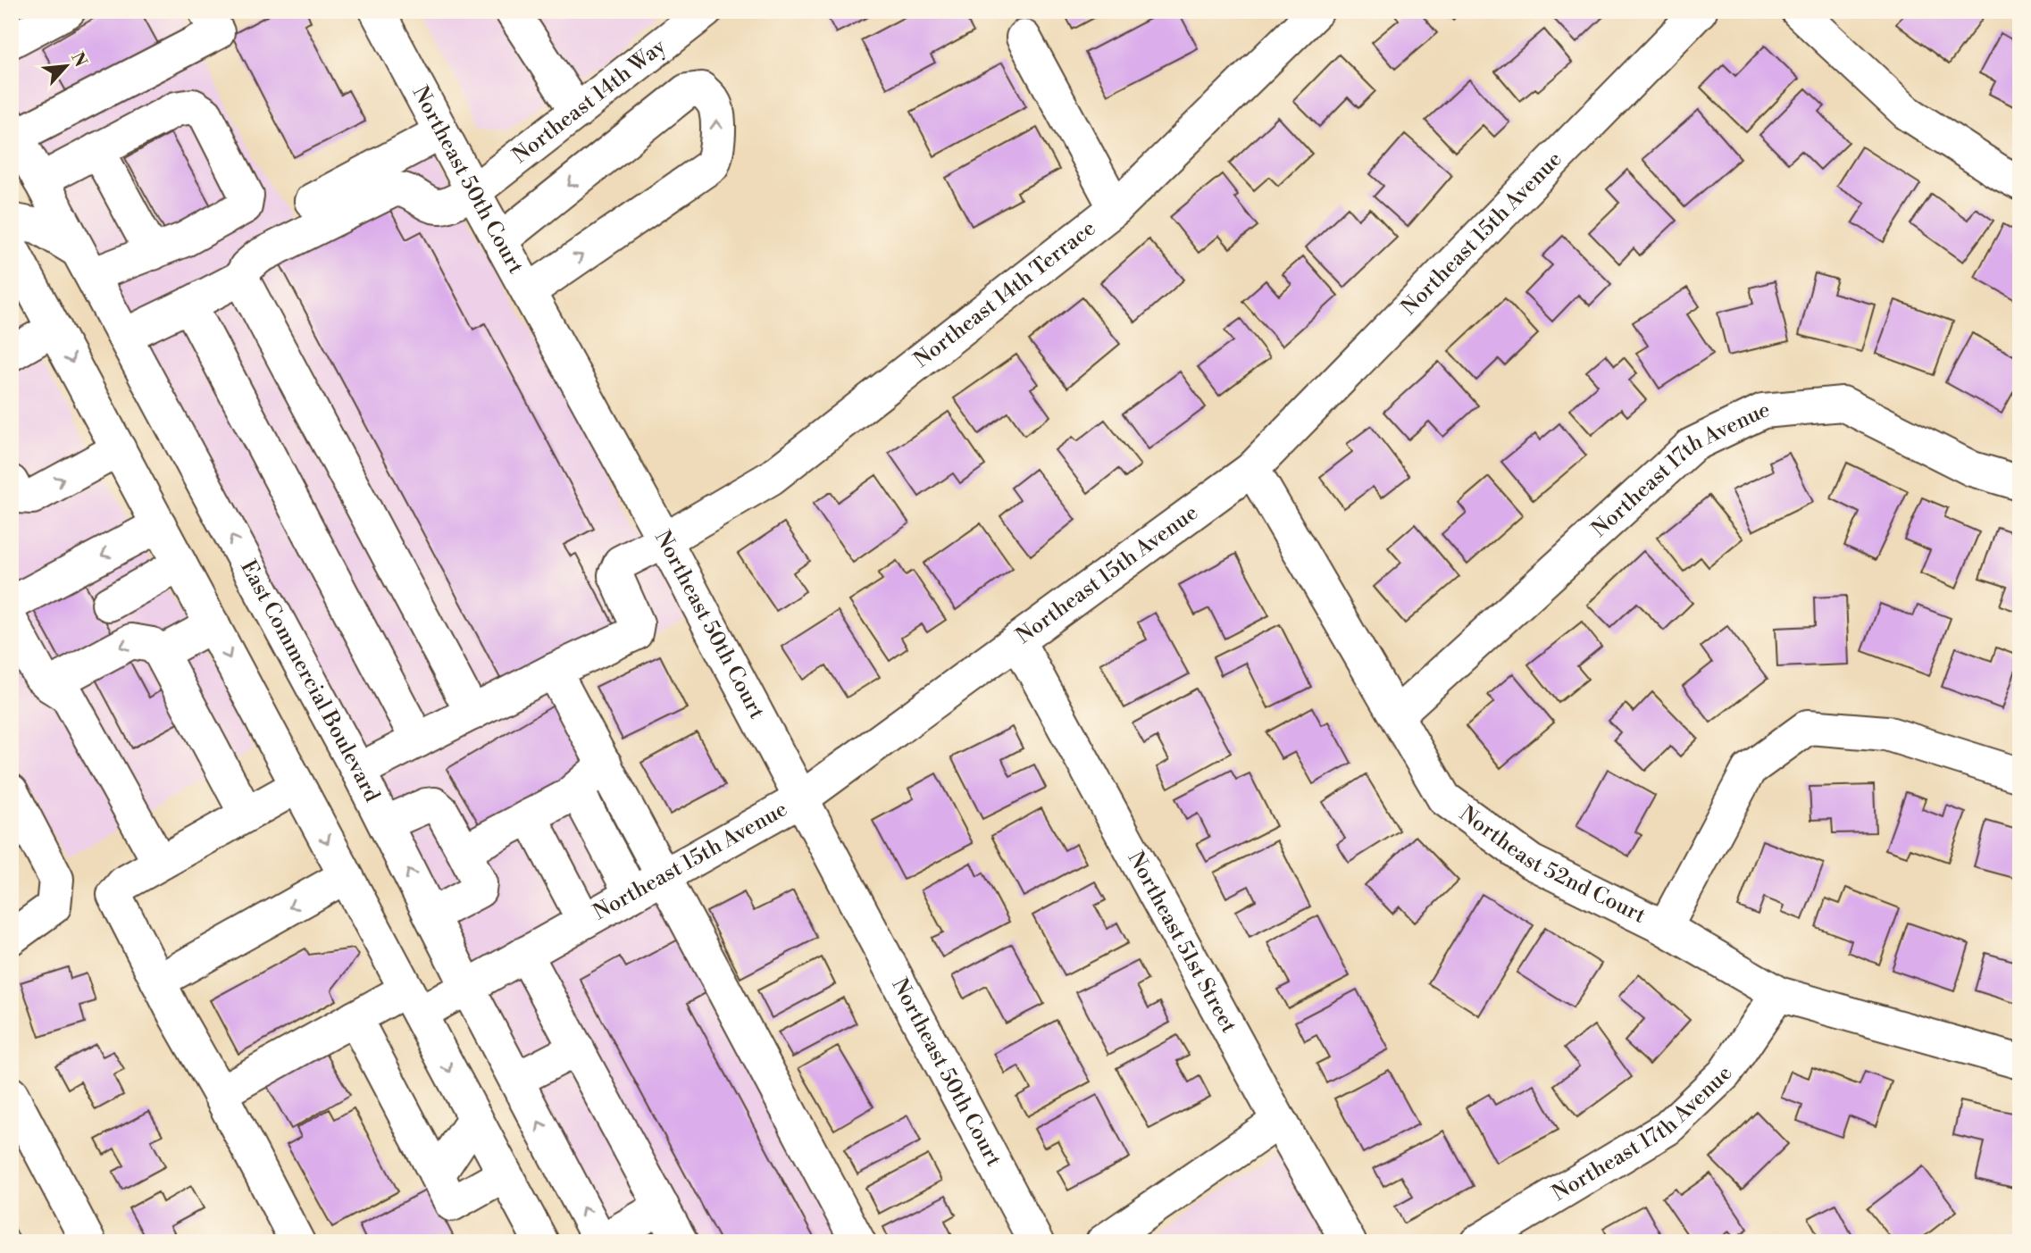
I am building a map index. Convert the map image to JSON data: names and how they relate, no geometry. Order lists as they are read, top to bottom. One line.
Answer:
{"streets":{"street":["Northeast 14th Way","Northeast 50th Court","Northeast 15th Avenue","Northeast 14th Terrace","Northeast 17th Avenue","East Commercial Boulevard","Northeast 52nd Court","Northeast 51st Street"]},"crossings":[["Northeast 14th Way","Northeast 50th Court"],["Northeast 50th Court","Northeast 15th Avenue"],["Northeast 50th Court","Northeast 14th Terrace"],["Northeast 15th Avenue","East Commercial Boulevard"],["Northeast 15th Avenue","Northeast 52nd Court"],["Northeast 15th Avenue","Northeast 51st Street"],["Northeast 17th Avenue","Northeast 52nd Court"]],"north":"top right"}
